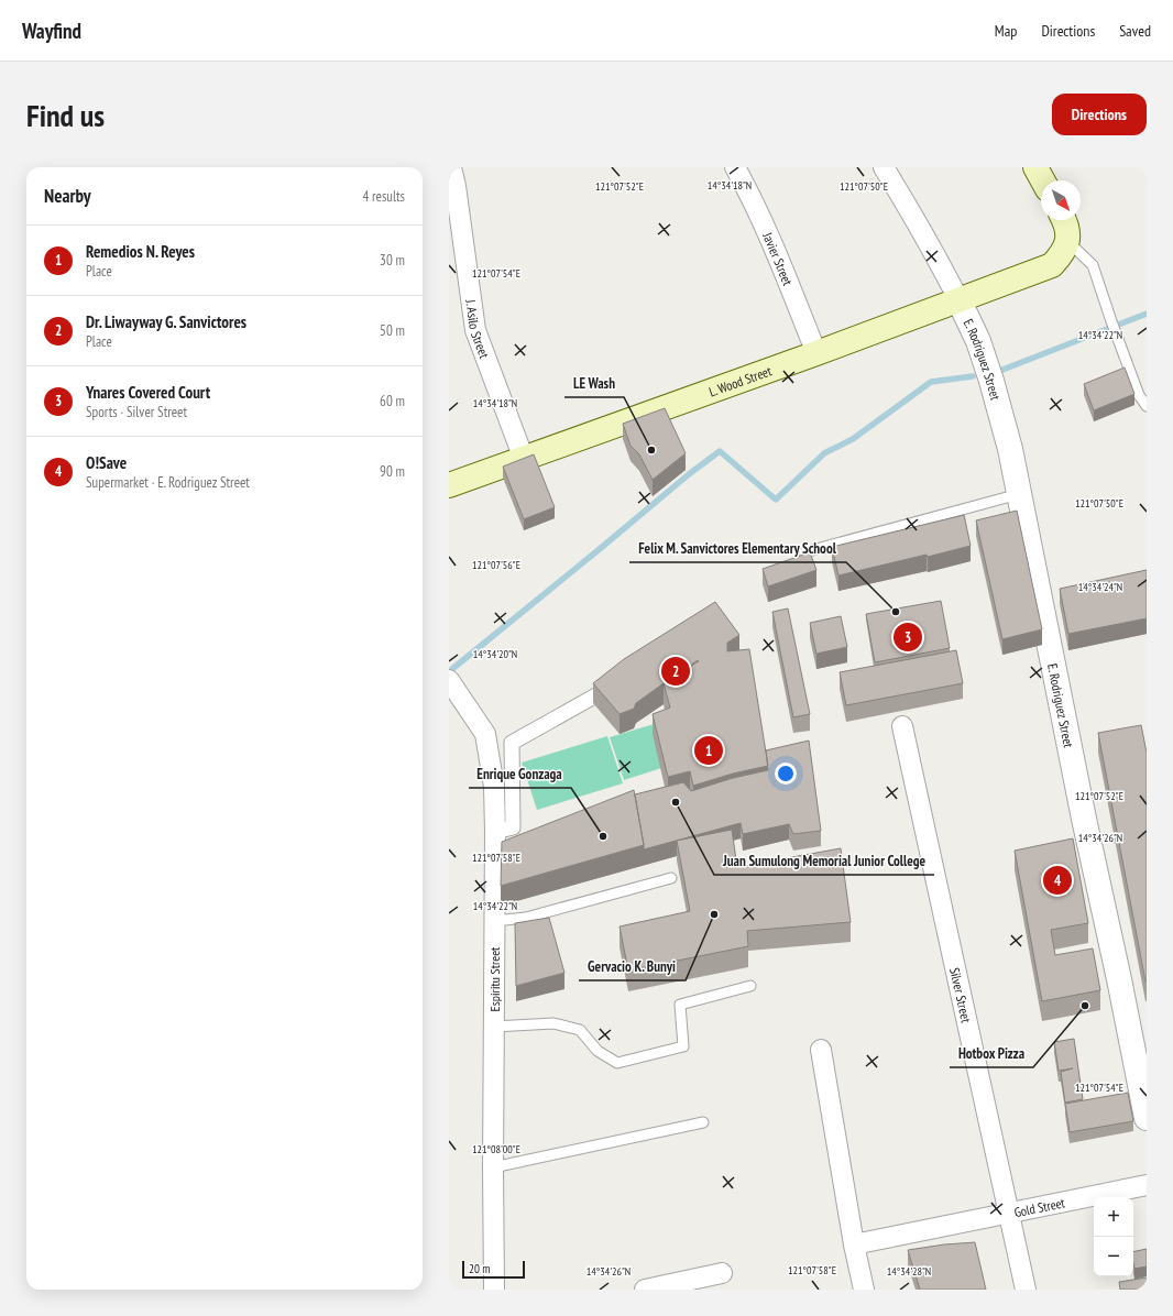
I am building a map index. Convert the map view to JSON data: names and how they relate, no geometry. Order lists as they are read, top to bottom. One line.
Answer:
{"streets":{"main road":["L. Wood Street"],"street":["Javier Street","J. Asilo Street","E. Rodriguez Street","Espiritu Street","Silver Street","Gold Street"]},"crossings":[["Javier Street","L. Wood Street"],["J. Asilo Street","L. Wood Street"],["E. Rodriguez Street","L. Wood Street"],["Silver Street","Gold Street"]],"places":["LE Wash","Felix M. Sanvictores Elementary School","Juan Sumulong Memorial Junior College","Enrique Gonzaga","Gervacio K. Bunyi","Hotbox Pizza"],"scale_bar":"20 m","north":"bottom right","page":{"header":"Wayfind","nav":["Map","Directions","Saved"],"buttons":"Directions","title":"Find us","heading":["Nearby","4 results"],"list":[{"mark":"1","name":"Remedios N. Reyes","note":"Place","value":"30 m"},{"mark":"2","name":"Dr. Liwayway G. Sanvictores","note":"Place","value":"50 m"},{"mark":"3","name":"Ynares Covered Court","note":"Sports · Silver Street","value":"60 m"},{"mark":"4","name":"O!Save","note":"Supermarket · E. Rodriguez Street","value":"90 m"}],"pins":["3","2","1","4"],"map_buttons":["+","−"],"scale":"20 m"},"coordinates":["14°34'18\"N","121°07'52\"E","121°07'50\"E","121°07'54\"E","14°34'22\"N","121°07'56\"E","14°34'24\"N","14°34'20\"N","14°34'26\"N","121°07'58\"E","121°08'00\"E","14°34'28\"N"]}
